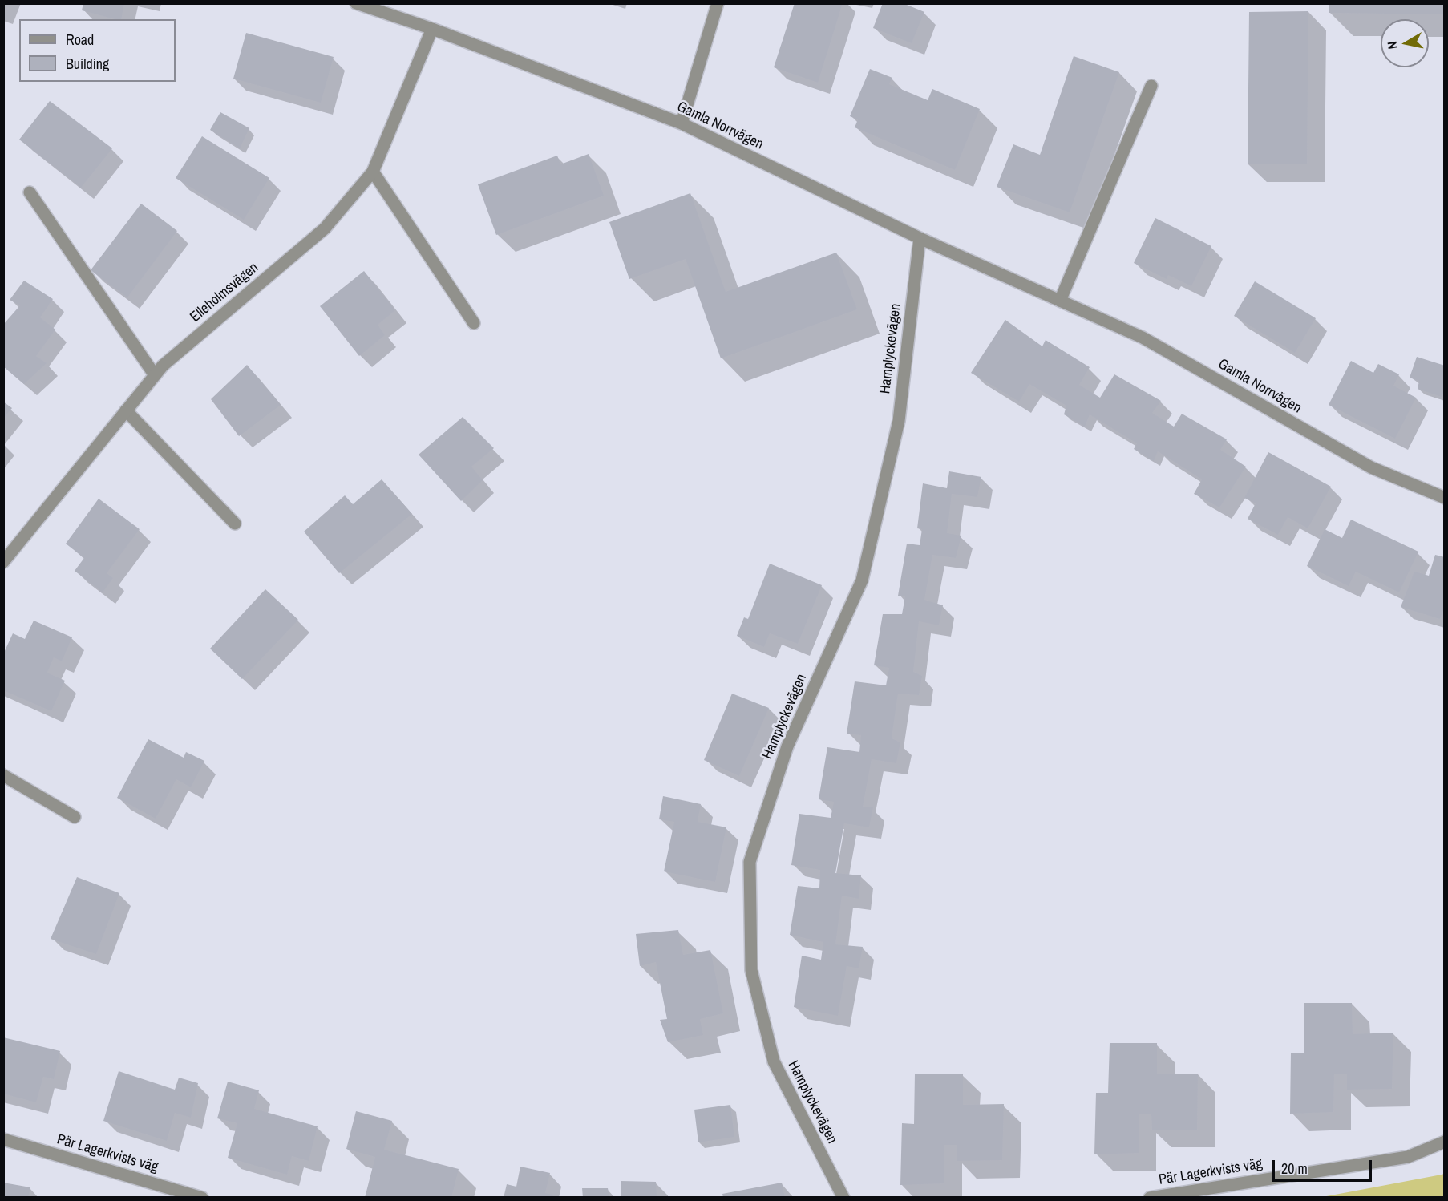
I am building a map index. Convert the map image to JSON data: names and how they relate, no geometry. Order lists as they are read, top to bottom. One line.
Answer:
{"streets":{"street":["Gamla Norrvägen","Elleholmsvägen","Hamplyckevägen","Pär Lagerkvists väg"]},"crossings":[["Gamla Norrvägen","Elleholmsvägen"],["Gamla Norrvägen","Hamplyckevägen"]],"legend":["Road","Building"],"scale_bar":"20 m","north":"left"}
